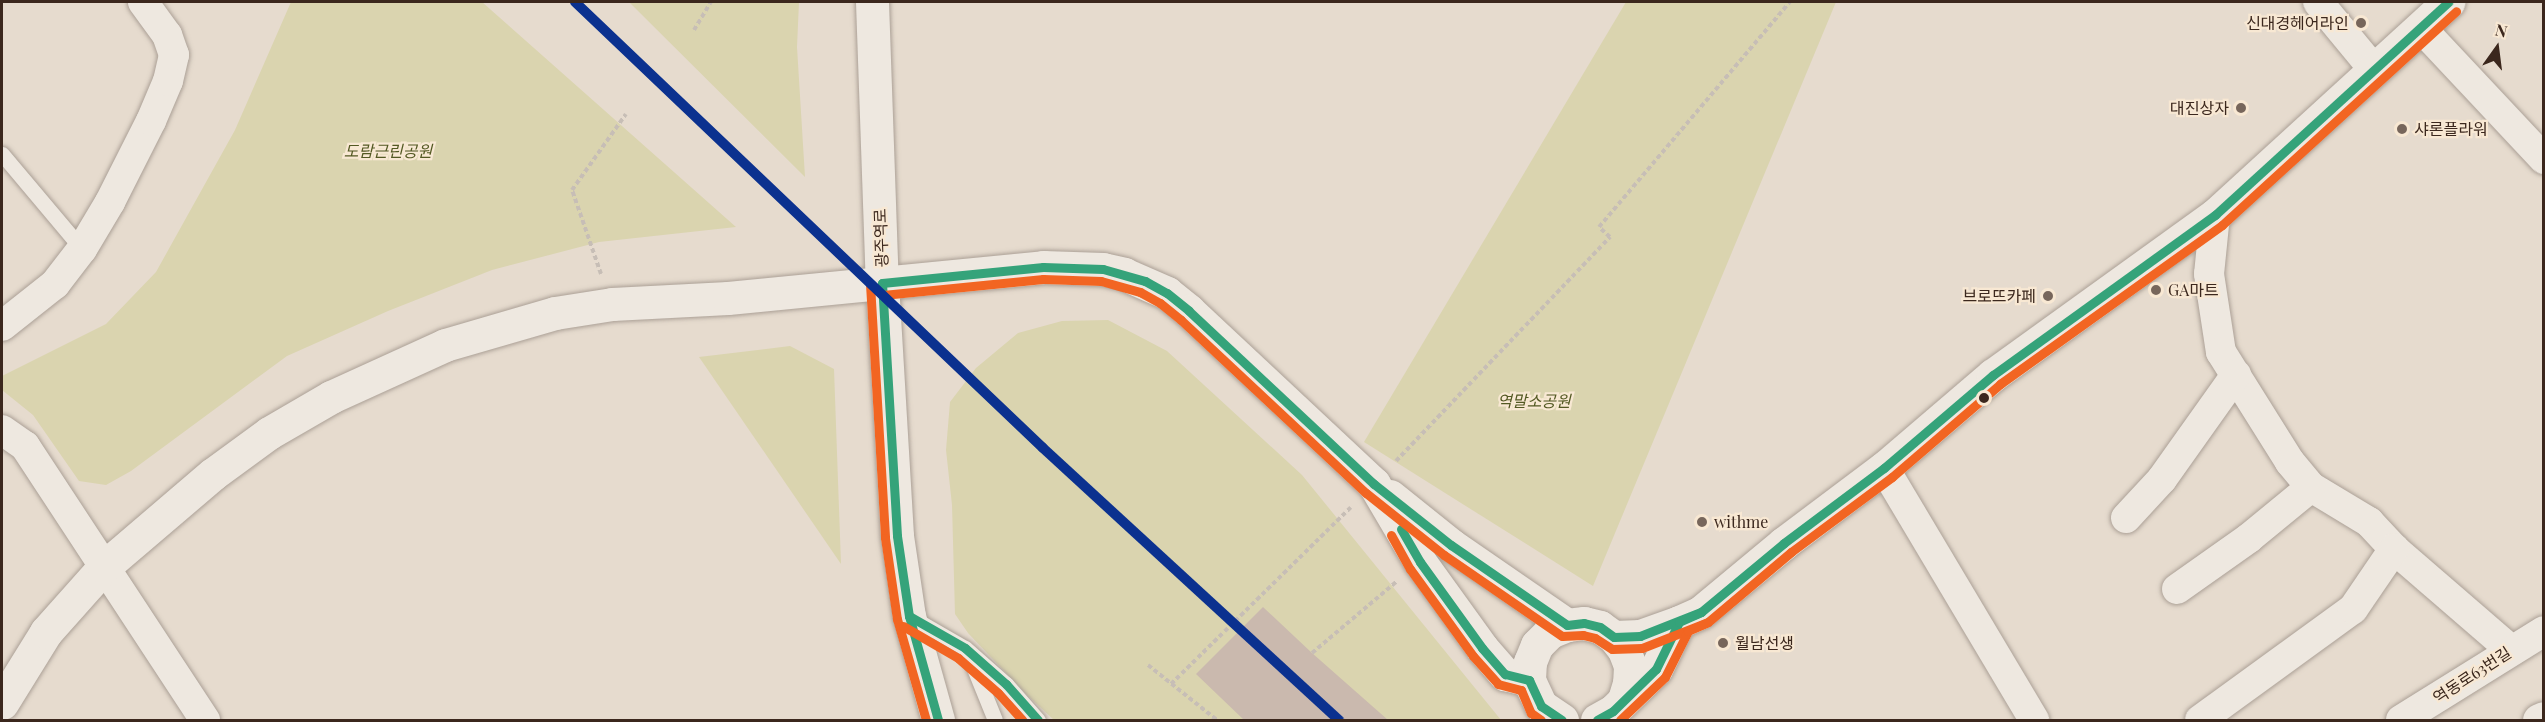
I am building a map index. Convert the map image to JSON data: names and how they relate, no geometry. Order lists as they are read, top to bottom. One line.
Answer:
{"streets":{"street":["광주역로","역동로63번길"]},"parks":["도람근린공원","역말소공원"],"places":["신대경헤어라인","대진상자","샤론플라워","GA마트","브로뜨카페","withme","월남선생"],"north":"top"}
